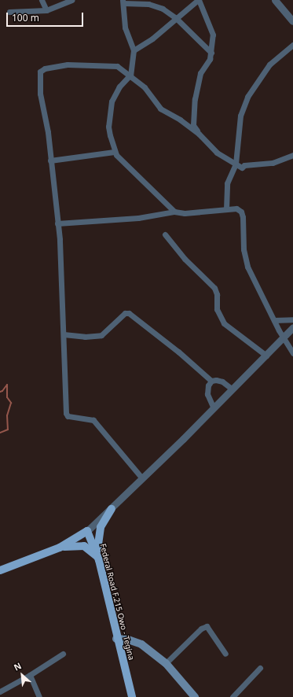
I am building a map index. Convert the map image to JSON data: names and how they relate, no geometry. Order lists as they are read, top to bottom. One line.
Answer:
{"streets":{"main road":["Federal Road F.215 Owo - Tegina"]},"scale_bar":"100 m","north":"top left"}
